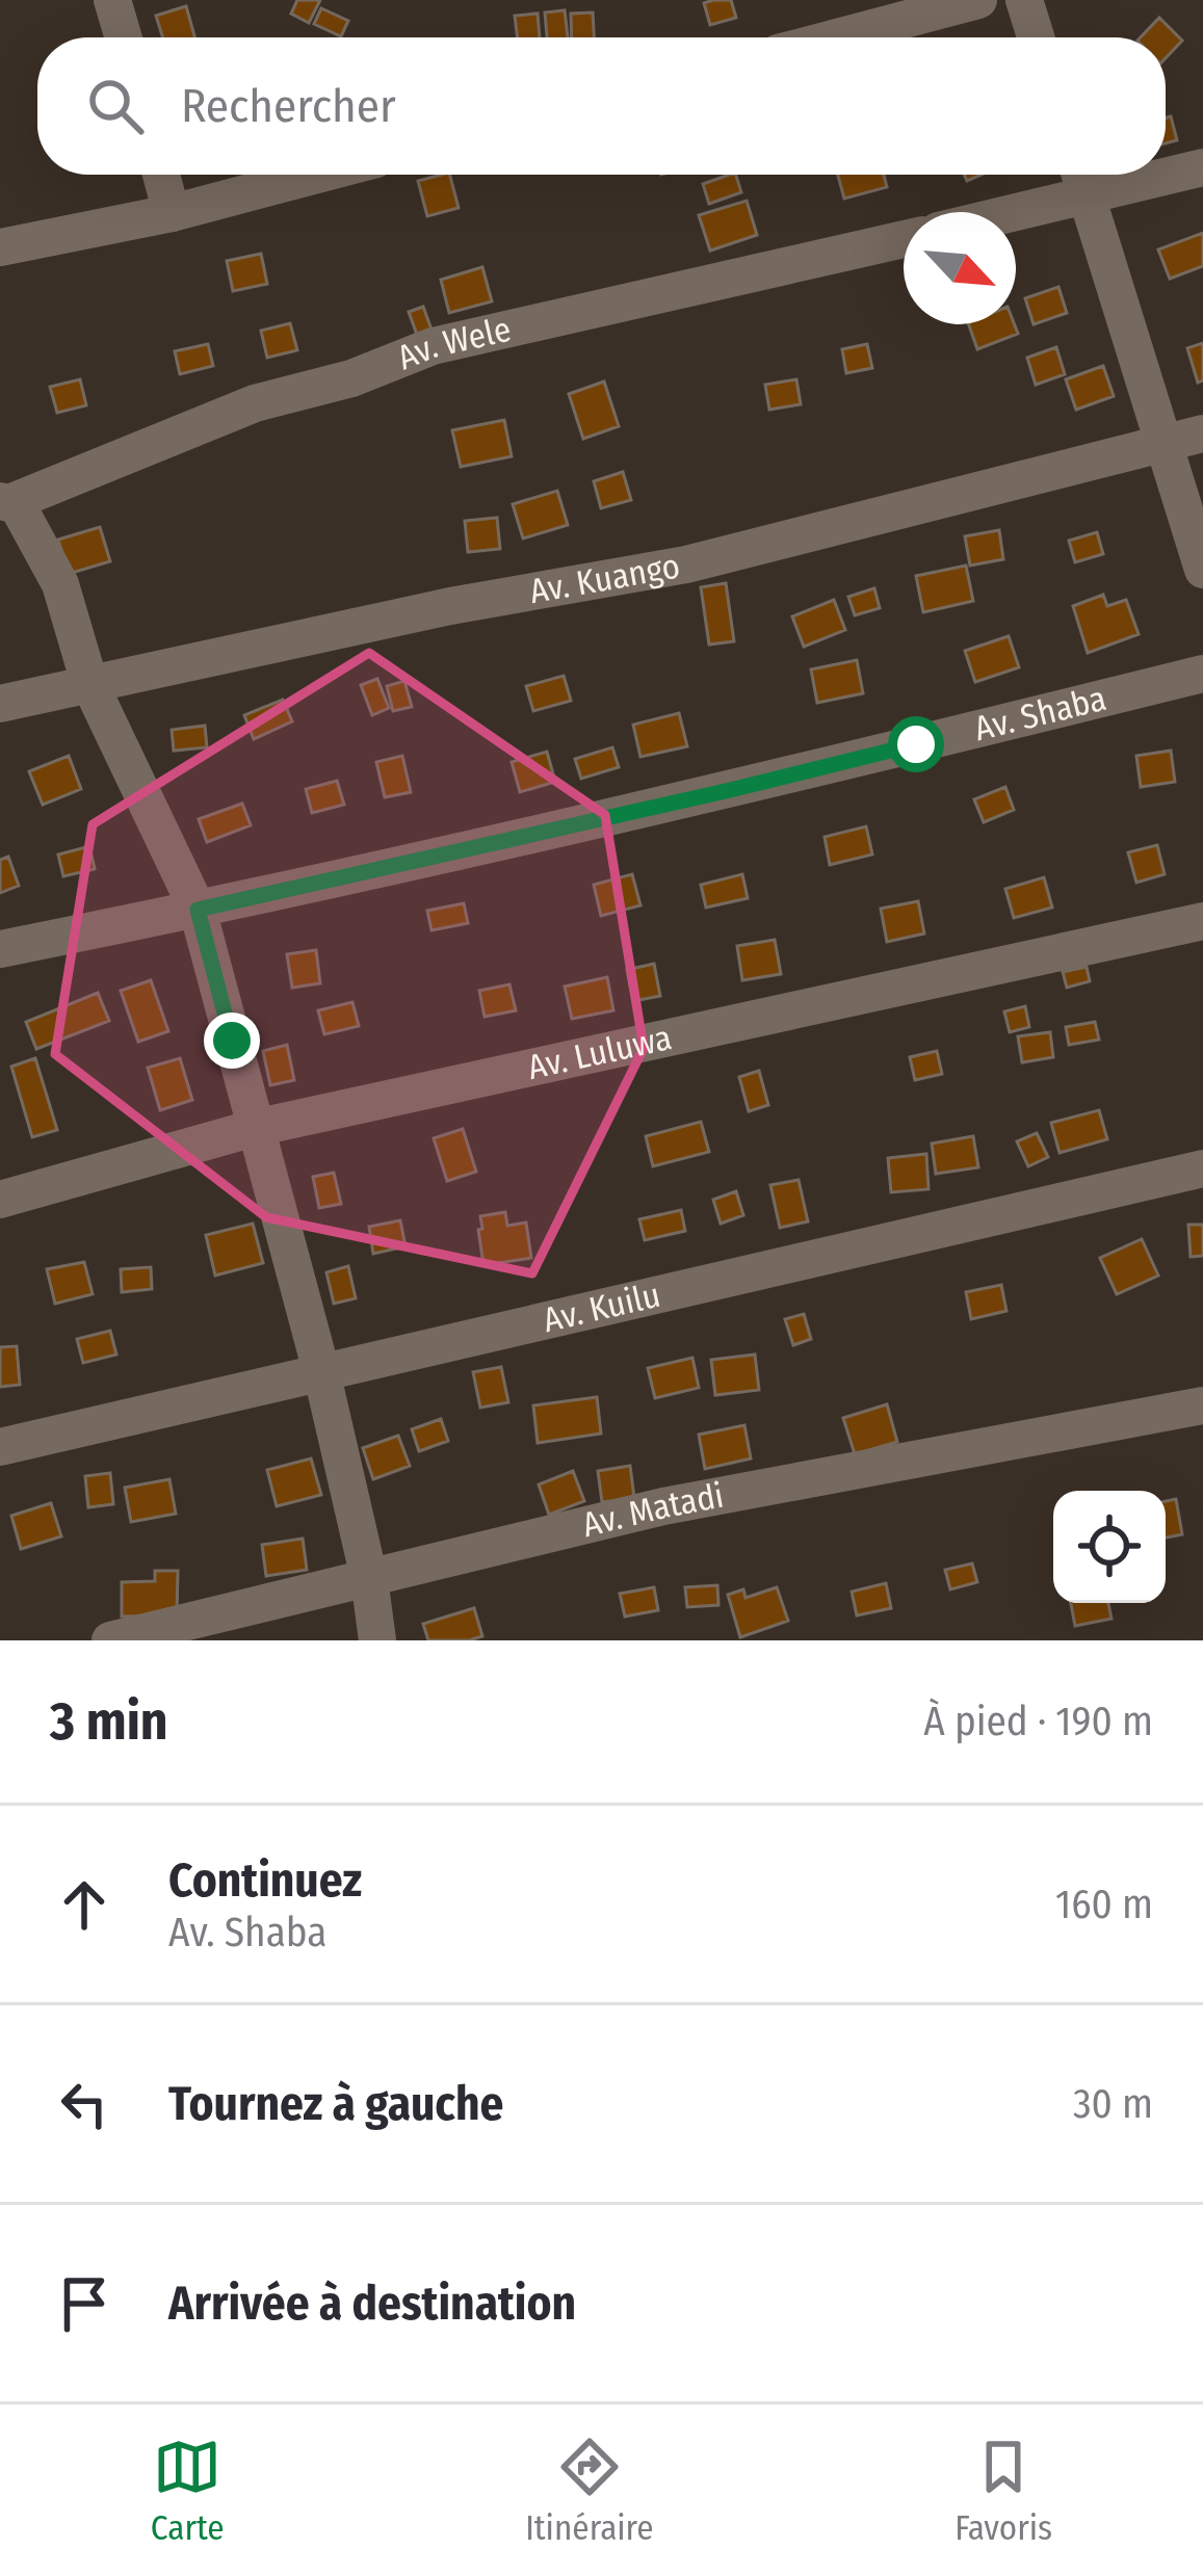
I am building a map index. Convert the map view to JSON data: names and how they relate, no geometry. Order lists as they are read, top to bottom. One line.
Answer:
{"streets":{"street":["Av. Wele","Av. Kuango","Av. Shaba","Av. Luluwa","Av. Kuilu","Av. Matadi"]},"north":"bottom right","page":{"search":"Rechercher","heading":["3 min","À pied · 190 m"],"list":[["Continuez","Av. Shaba","160 m"],["Tournez à gauche","30 m"],"Arrivée à destination"],"nav":["Carte","Itinéraire","Favoris"]}}
